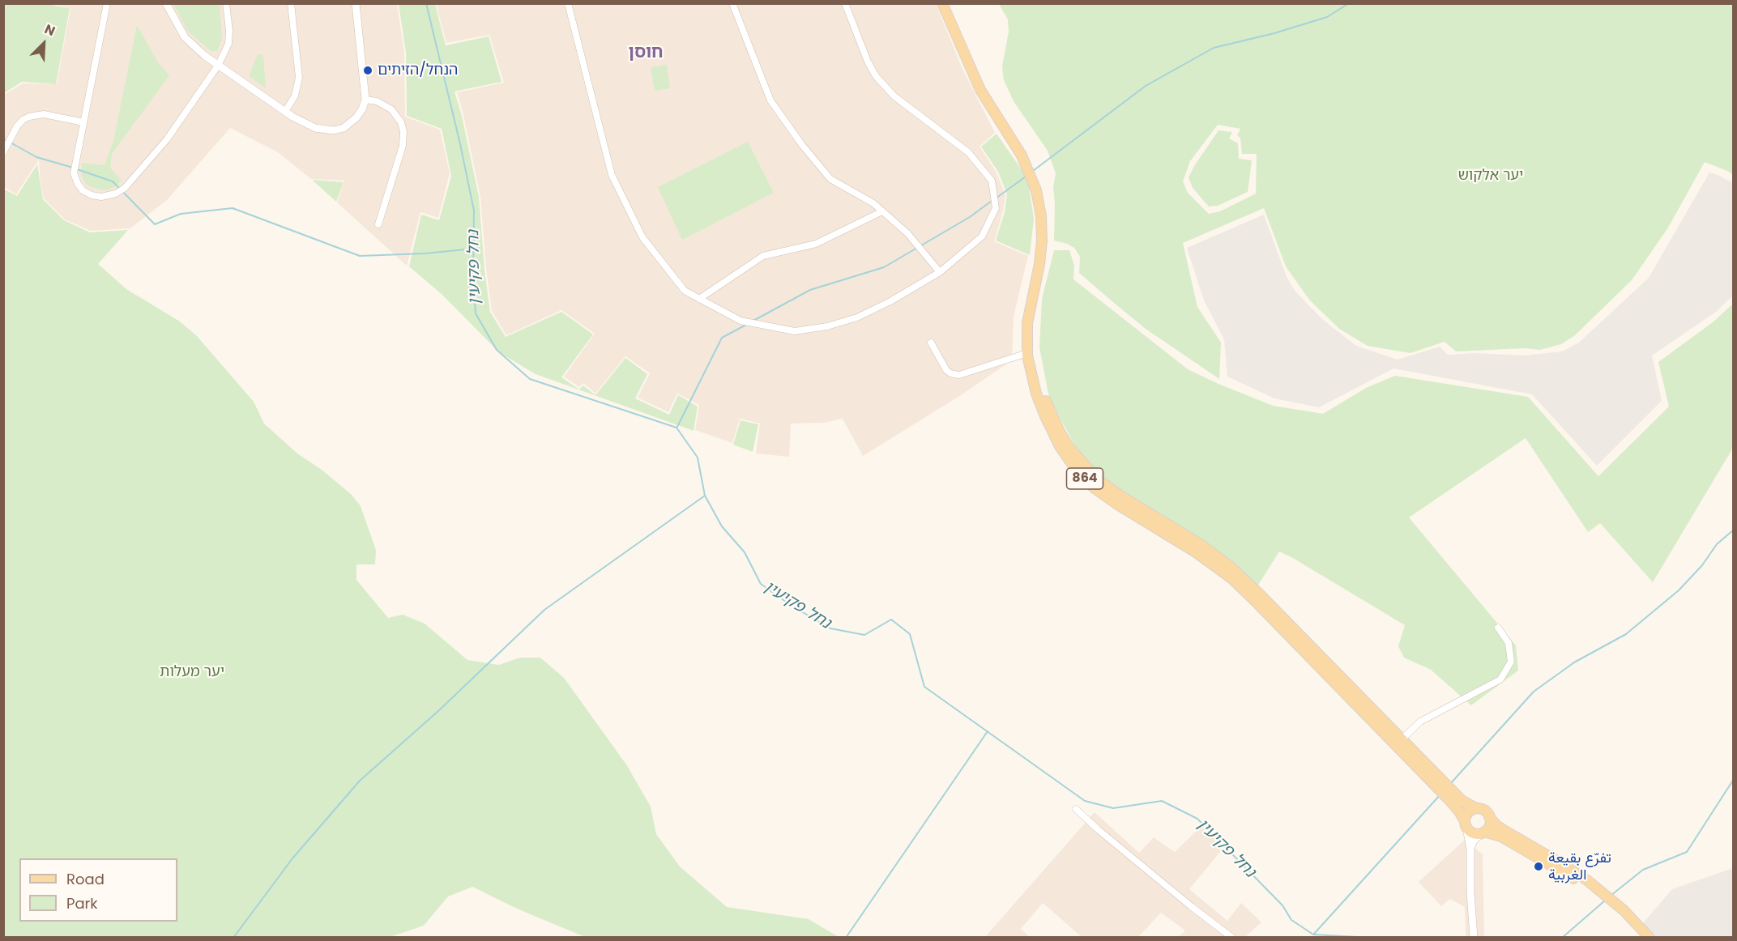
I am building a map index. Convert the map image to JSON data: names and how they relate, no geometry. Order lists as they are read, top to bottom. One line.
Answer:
{"streets":{"main road":["864"]},"districts":["חוסן"],"water":["נחל פקיעין"],"parks":["יער אלקוש","יער מעלות"],"places":["הנחל/הזיתים","تفرّع بقيعة الغربية"],"legend":["Road","Park"],"north":"top right"}
